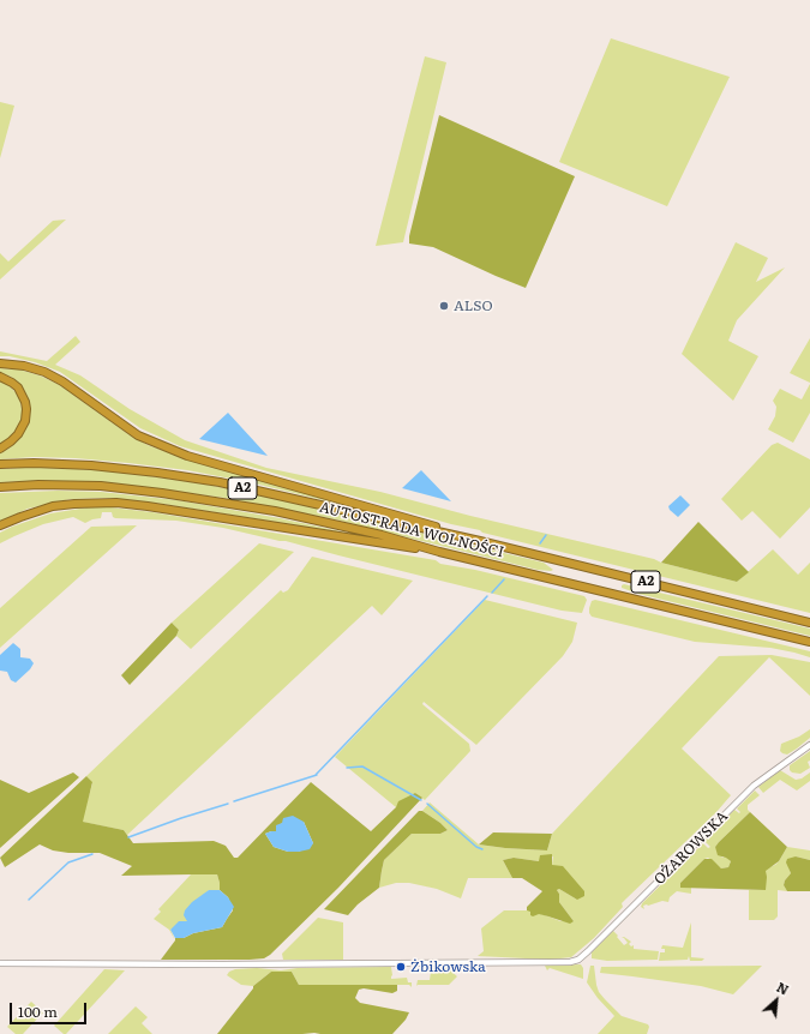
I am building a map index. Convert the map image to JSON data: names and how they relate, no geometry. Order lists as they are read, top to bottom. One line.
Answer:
{"streets":{"highway":["A2","AUTOSTRADA WOLNOŚCI"],"main road":["OŻAROWSKA"]},"places":["ALSO","Żbikowska"],"scale_bar":"100 m","north":"top right"}
